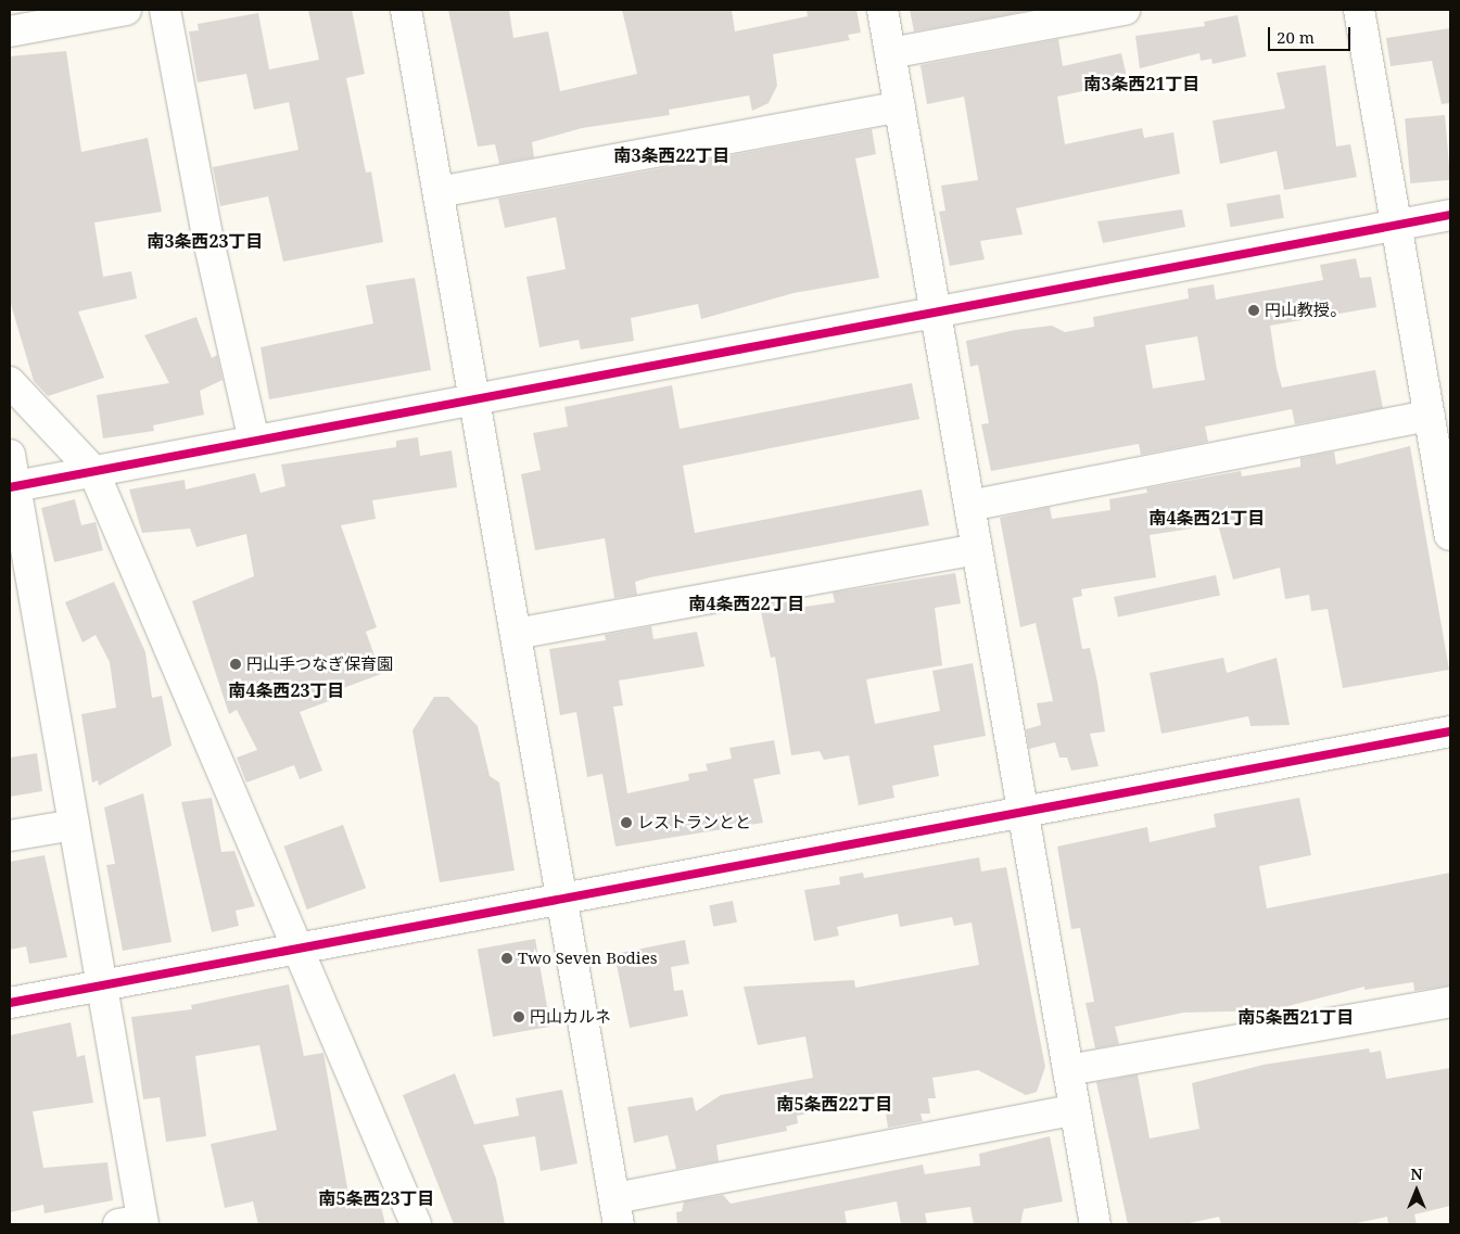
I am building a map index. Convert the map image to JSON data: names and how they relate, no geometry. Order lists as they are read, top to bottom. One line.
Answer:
{"districts":["南3条西21丁目","南3条西22丁目","南3条西23丁目","南4条西21丁目","南4条西22丁目","南4条西23丁目","南5条西21丁目","南5条西22丁目","南5条西23丁目"],"places":["円山教授。","円山手つなぎ保育園","レストランとと","Two Seven Bodies","円山カルネ"],"scale_bar":"20 m","north":"top"}
